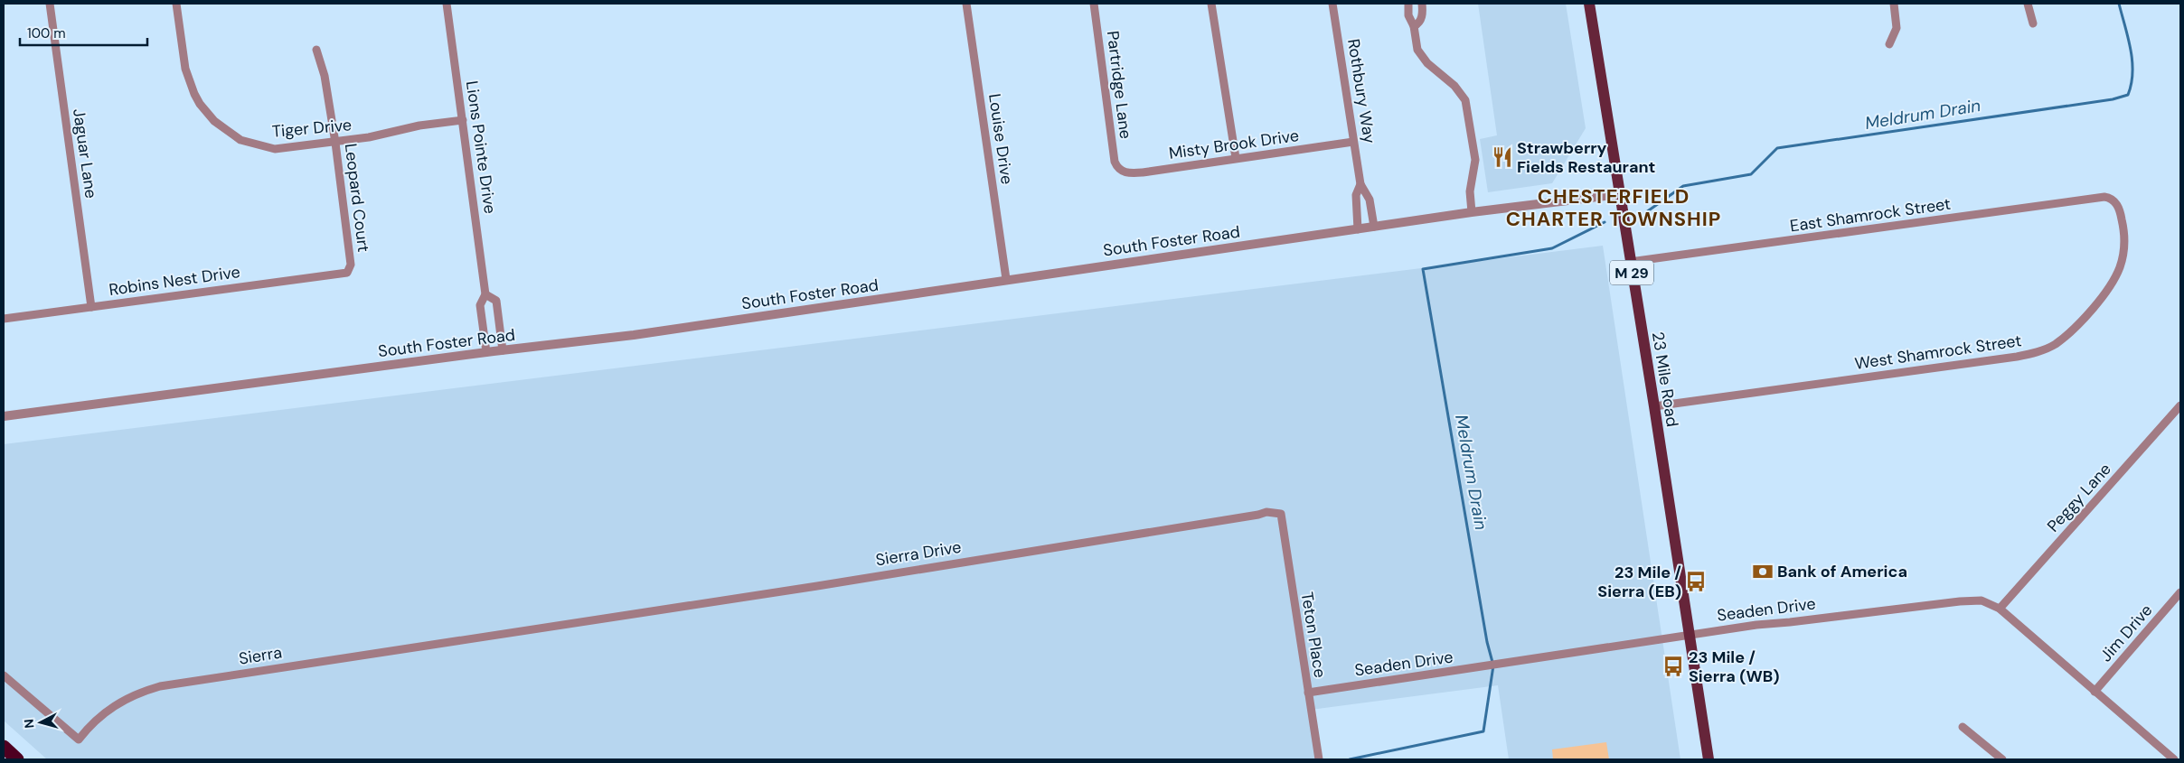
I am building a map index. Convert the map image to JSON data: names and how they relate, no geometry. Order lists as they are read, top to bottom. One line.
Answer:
{"streets":{"main road":["M 29","23 Mile Road"],"street":["Partridge Lane","Rothbury Way","Tiger Drive","Louise Drive","Misty Brook Drive","Lions Pointe Drive","Jaguar Lane","Leopard Court","East Shamrock Street","South Foster Road","Robins Nest Drive","West Shamrock Street","Peggy Lane","Sierra Drive","Seaden Drive","Jim Drive","Teton Place","Sierra"]},"crossings":[["Partridge Lane","Misty Brook Drive"],["Rothbury Way","Misty Brook Drive"],["Rothbury Way","South Foster Road"],["Tiger Drive","Lions Pointe Drive"],["Tiger Drive","Leopard Court"],["Louise Drive","South Foster Road"],["Jaguar Lane","Robins Nest Drive"],["Leopard Court","Robins Nest Drive"],["East Shamrock Street","West Shamrock Street"],["East Shamrock Street","23 Mile Road"],["South Foster Road","23 Mile Road"],["West Shamrock Street","23 Mile Road"],["23 Mile Road","Seaden Drive"],["Peggy Lane","Seaden Drive"],["Sierra Drive","Teton Place"],["Sierra Drive","Sierra"],["Seaden Drive","Jim Drive"],["Seaden Drive","Teton Place"]],"districts":["CHESTERFIELD CHARTER TOWNSHIP"],"water":["Meldrum Drain"],"places":{"restaurant":["Strawberry Fields Restaurant"],"bank":["Bank of America"],"bus stop":["23 Mile / Sierra (EB)","23 Mile / Sierra (WB)"]},"scale_bar":"100 m","north":"left"}
